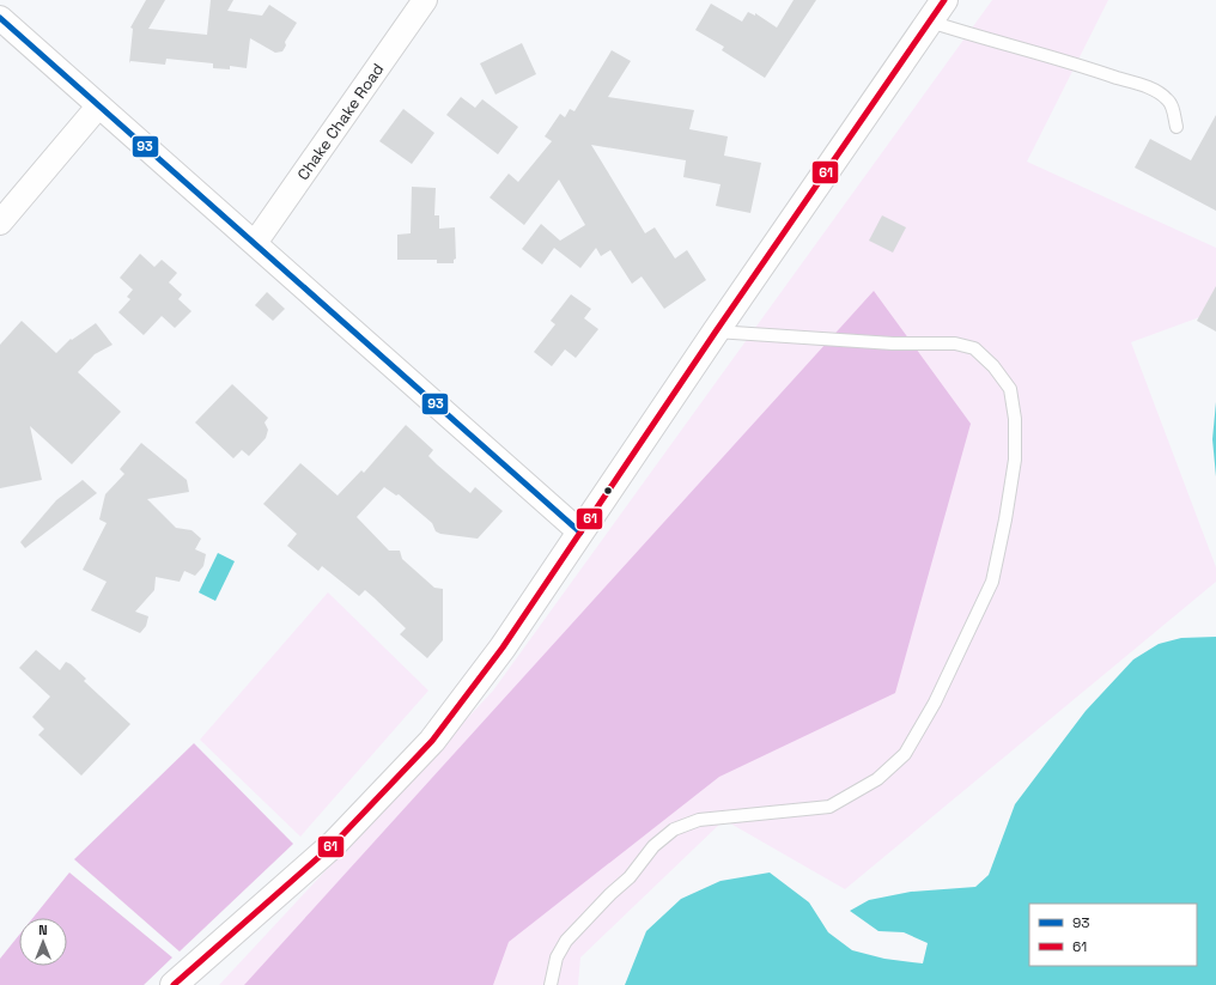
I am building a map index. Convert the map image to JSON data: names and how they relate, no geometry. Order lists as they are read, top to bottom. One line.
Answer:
{"streets":{"street":["Chake Chake Road"]},"lines":["transit line 61","transit line 93"],"legend":["93","61"],"north":"top"}
